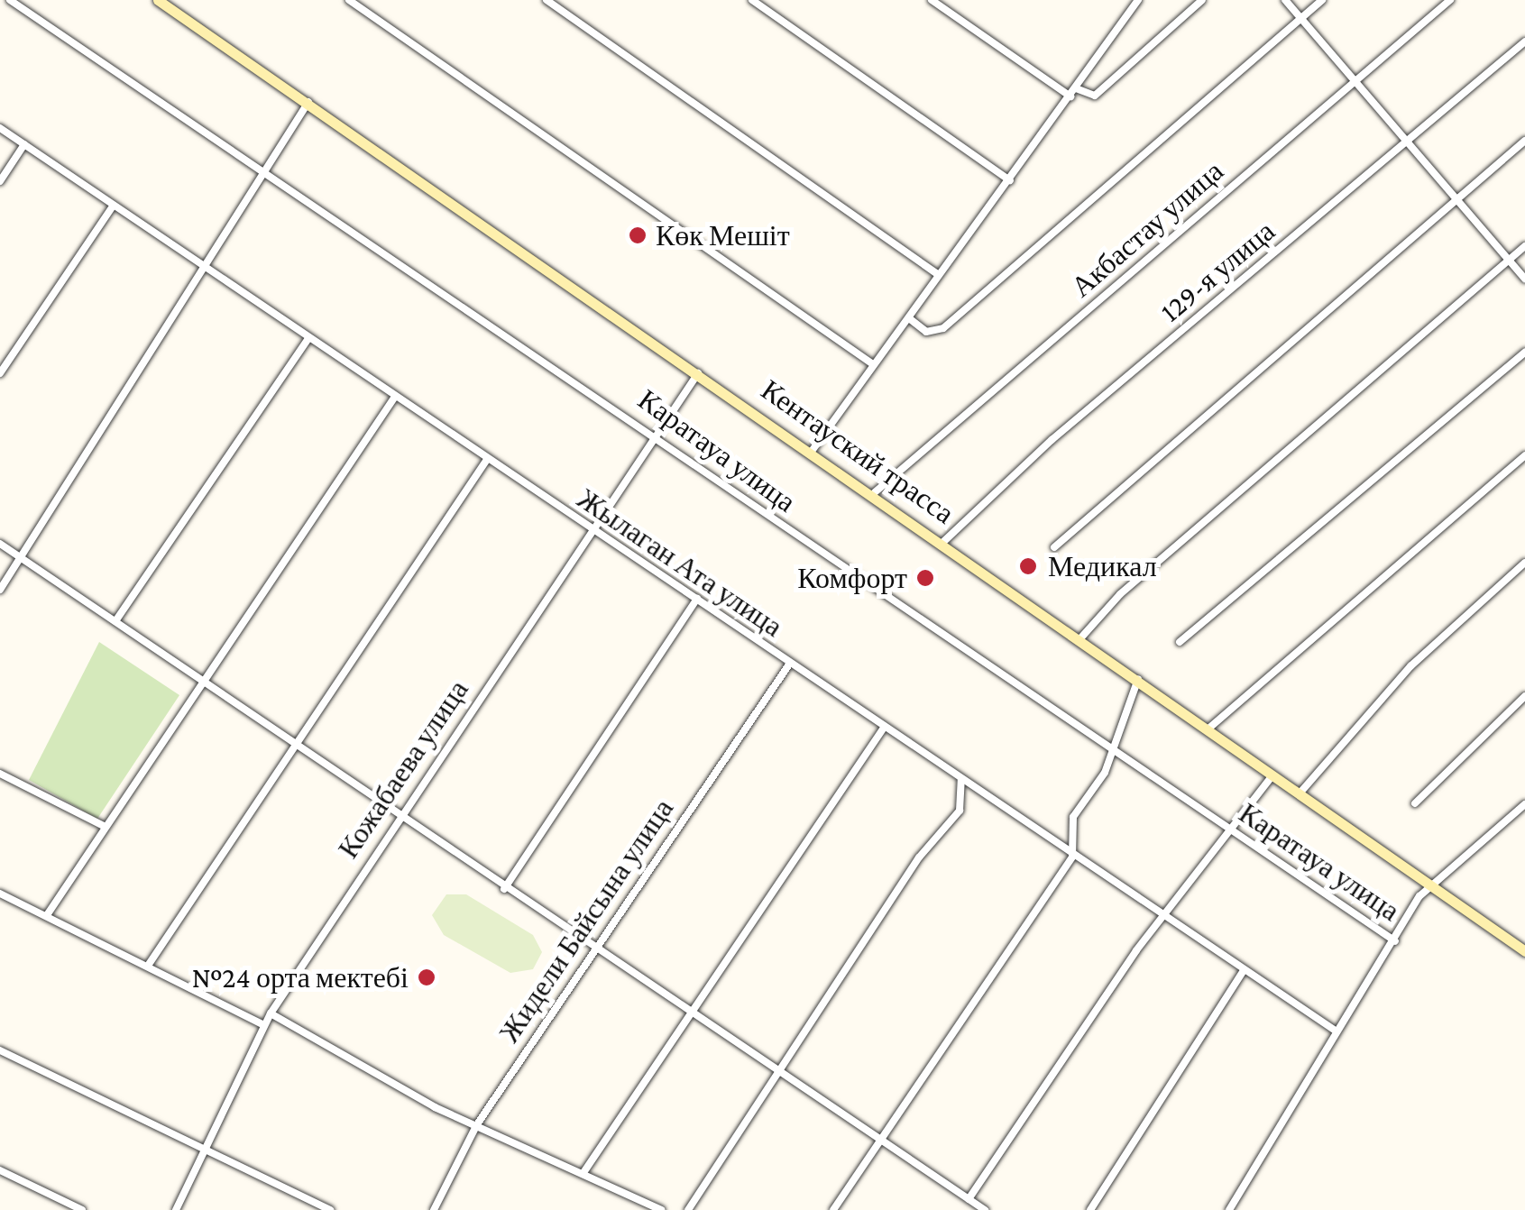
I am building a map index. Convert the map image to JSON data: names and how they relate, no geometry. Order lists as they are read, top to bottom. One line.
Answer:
{"streets":{"main road":["Кентауский трасса"],"street":["Акбастау улица","129-я улица","Каратауа улица","Жылаган Ата улица","Кожабаева улица","Жидели Байсына улица"]},"crossings":[["Акбастау улица","Кентауский трасса"],["129-я улица","Кентауский трасса"],["Каратауа улица","Кожабаева улица"],["Кентауский трасса","Кожабаева улица"],["Жылаган Ата улица","Кожабаева улица"],["Жылаган Ата улица","Жидели Байсына улица"]],"places":["Көк Мешіт","Медикал","Комфорт","№24 орта мектебі"]}
